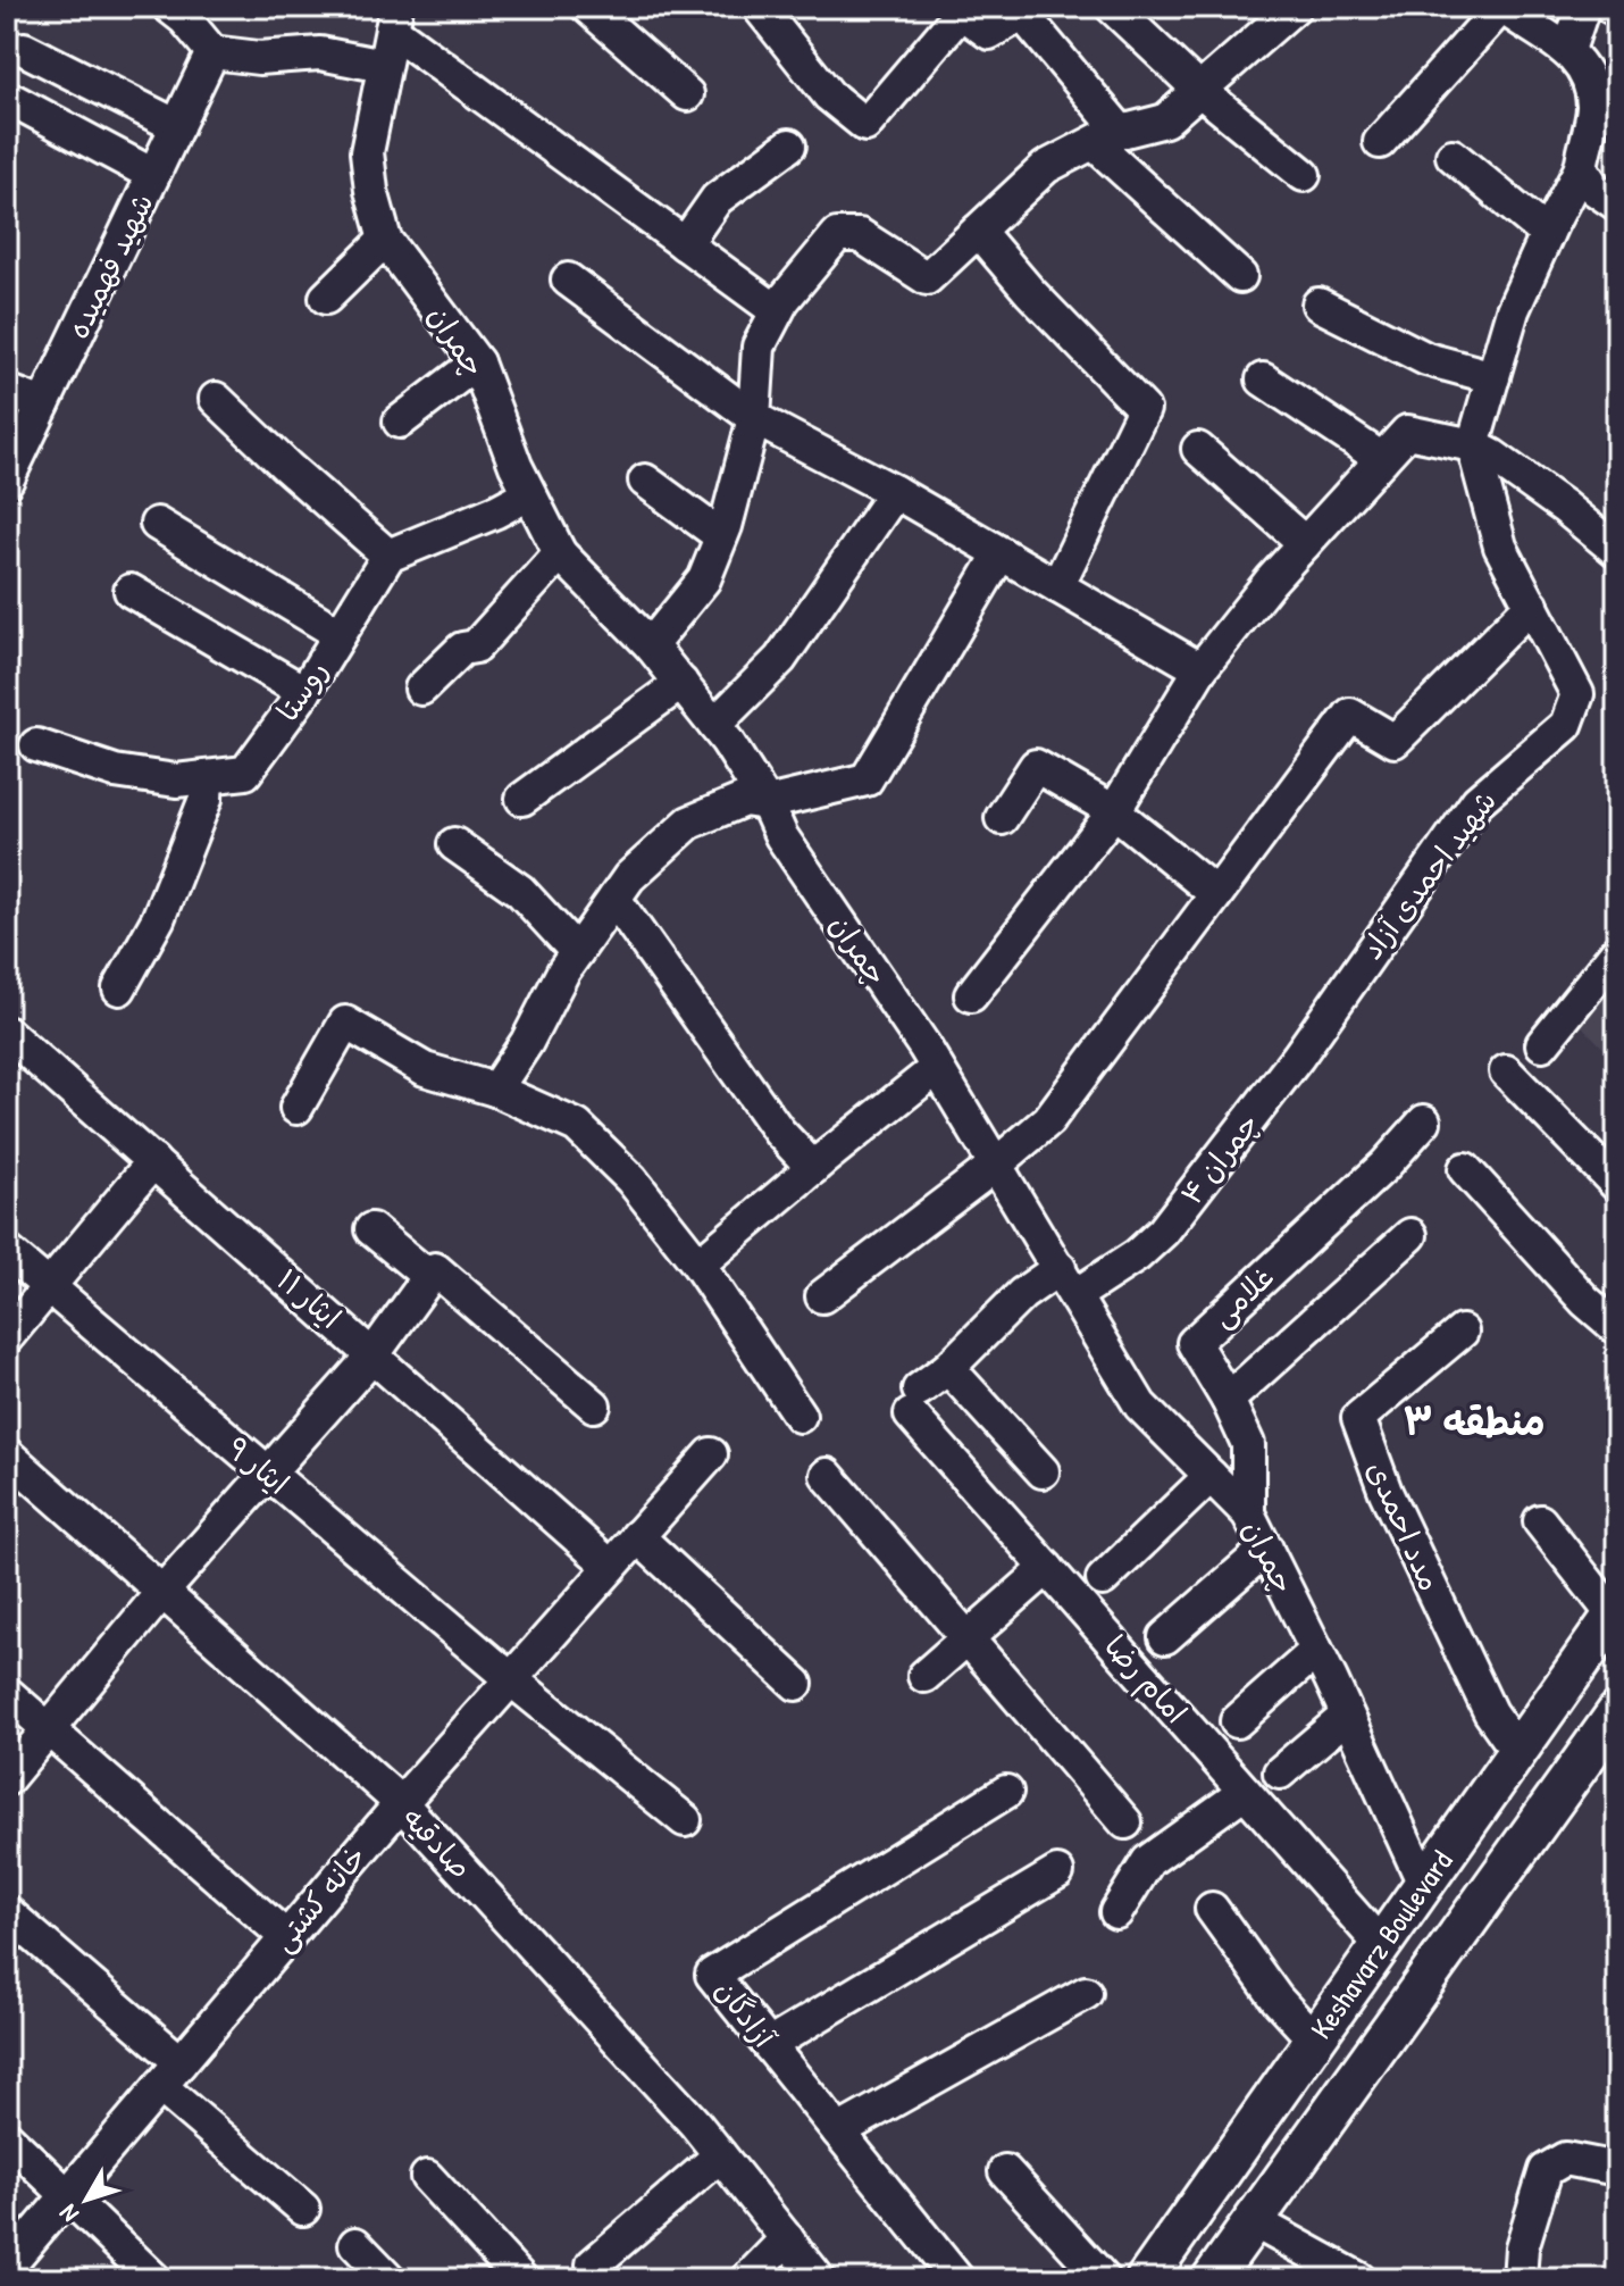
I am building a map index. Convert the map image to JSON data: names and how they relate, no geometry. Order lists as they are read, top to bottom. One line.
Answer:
{"streets":{"main road":["Keshavarz Boulevard"],"street":["شهید فهمیده","چمران","روستا","شهید احمدی آزاد","چمران ۴","غلامی","ایثار ۱۱","ایثار ۹","مدد احمدی","امام رضا","صادقیه","خانه کشتی","آزادگان"]},"crossings":[["چمران","چمران ۴"],["چمران","غلامی"],["چمران","Keshavarz Boulevard"],["شهید احمدی آزاد","چمران ۴"],["چمران ۴","امام رضا"],["ایثار ۱۱","خانه کشتی"],["ایثار ۹","خانه کشتی"],["مدد احمدی","Keshavarz Boulevard"],["امام رضا","Keshavarz Boulevard"],["صادقیه","خانه کشتی"]],"districts":["منطقه ۳"],"north":"bottom left"}
